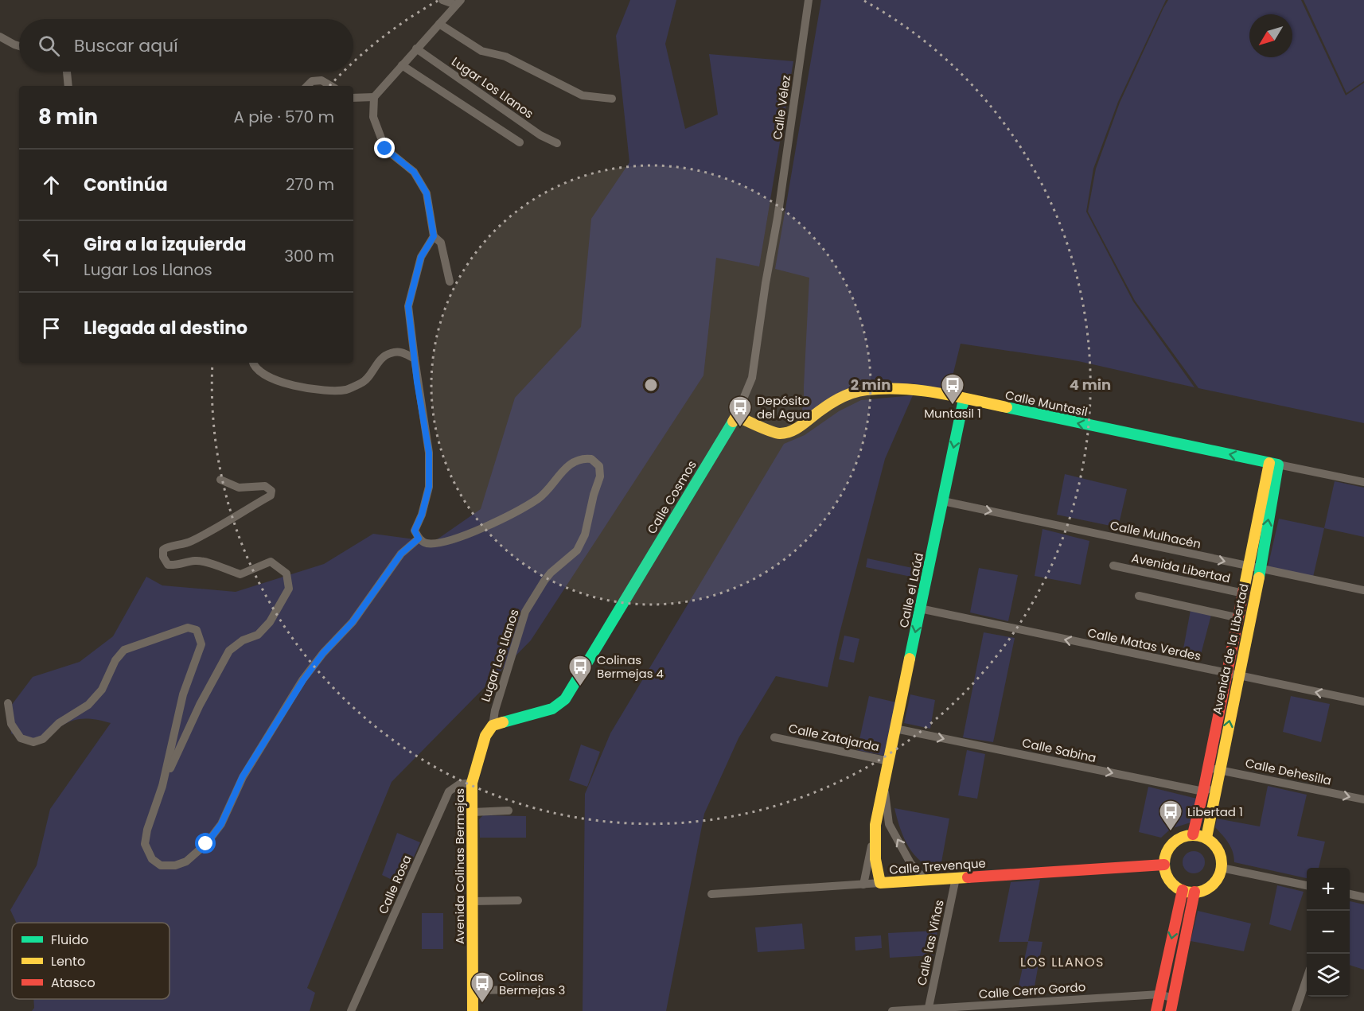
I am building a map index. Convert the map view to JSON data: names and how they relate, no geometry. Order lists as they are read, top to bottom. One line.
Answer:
{"streets":{"street":["Lugar Los Llanos","Calle Vélez","Calle Muntasil","Calle Cosmos","Calle Mulhacén","Avenida Libertad","Calle el Laúd","Calle Matas Verdes","Avenida de la Libertad","Calle Zatajarda","Calle Sabina","Calle Dehesilla","Avenida Colinas Bermejas","Calle Trevenque","Calle Rosa","Calle las Viñas","Calle Cerro Gordo"]},"crossings":[["Lugar Los Llanos","Calle Cosmos"],["Lugar Los Llanos","Avenida Colinas Bermejas"],["Calle Vélez","Calle Cosmos"],["Calle Muntasil","Calle Cosmos"],["Calle Muntasil","Calle el Laúd"],["Calle Muntasil","Avenida de la Libertad"],["Calle Cosmos","Avenida Colinas Bermejas"],["Calle Mulhacén","Calle el Laúd"],["Calle Mulhacén","Avenida de la Libertad"],["Avenida Libertad","Avenida de la Libertad"],["Calle el Laúd","Calle Matas Verdes"],["Calle el Laúd","Calle Zatajarda"],["Calle el Laúd","Calle Sabina"],["Calle el Laúd","Calle Trevenque"],["Calle Matas Verdes","Avenida de la Libertad"],["Avenida de la Libertad","Calle Sabina"],["Avenida de la Libertad","Calle Dehesilla"],["Avenida de la Libertad","Calle Trevenque"],["Avenida Colinas Bermejas","Calle Rosa"],["Calle Trevenque","Calle las Viñas"],["Calle las Viñas","Calle Cerro Gordo"]],"one_way":["Calle Muntasil","Calle Matas Verdes","Calle Sabina","Calle Dehesilla"],"districts":["LOS LLANOS"],"places":{"bus stop":["Muntasil 1","Depósito del Agua","Colinas Bermejas 4","Libertad 1","Colinas Bermejas 3"]},"legend":["Fluido","Lento","Atasco"],"north":"bottom left","page":{"search":"Buscar aquí","heading":["8 min","A pie · 570 m"],"list":[["Continúa","270 m"],["Gira a la izquierda","Lugar Los Llanos","300 m"],"Llegada al destino"],"map_buttons":["+","−"]},"rings":["2 min","4 min"]}
